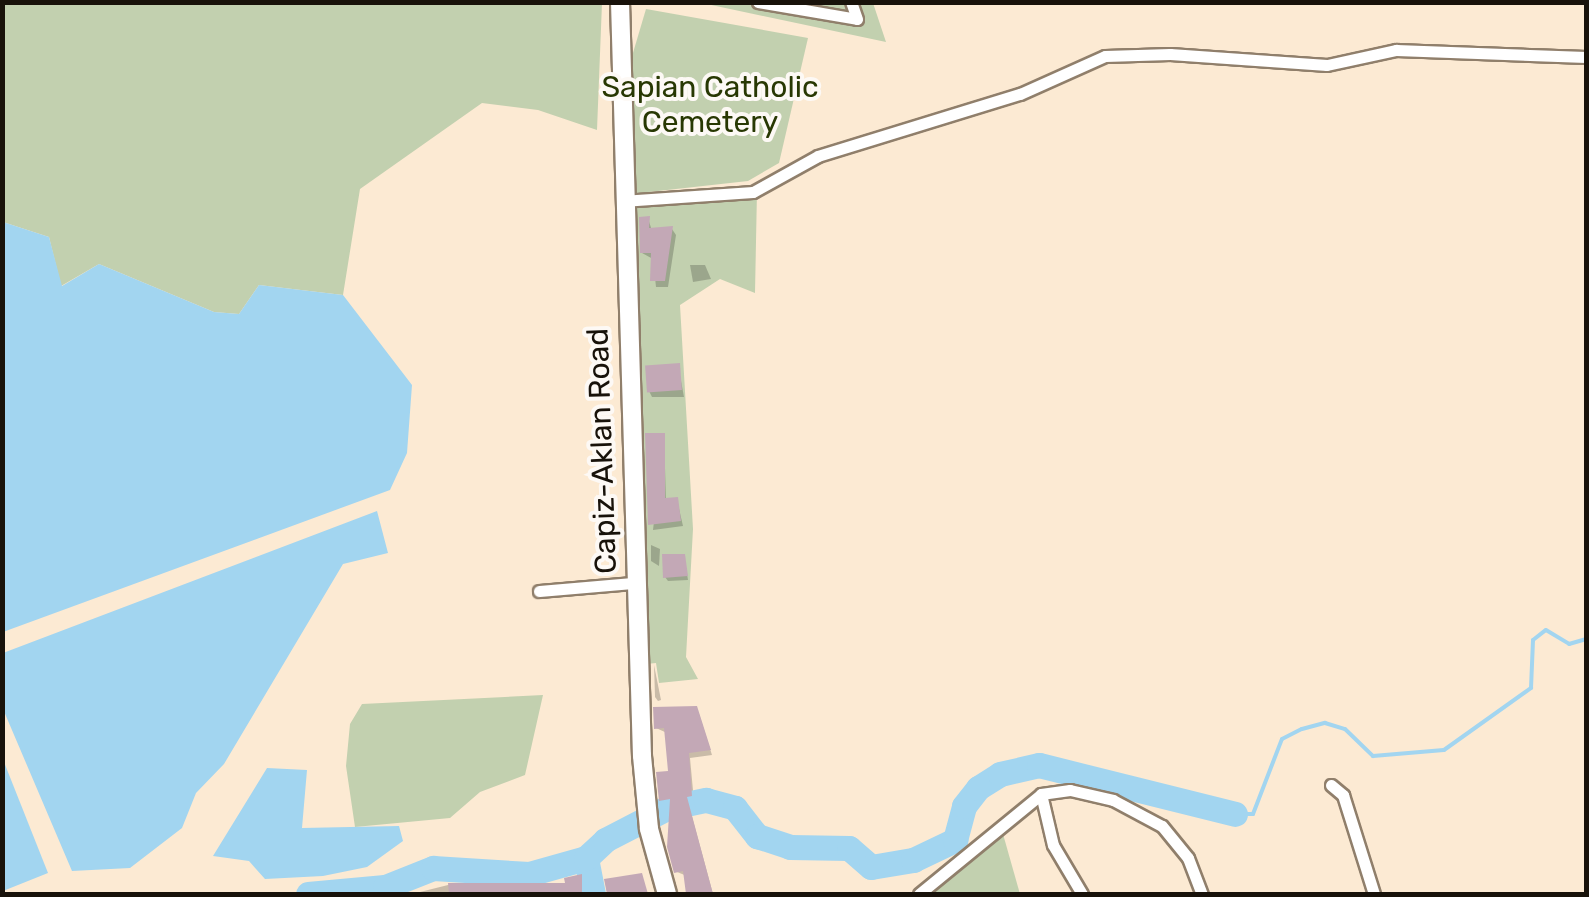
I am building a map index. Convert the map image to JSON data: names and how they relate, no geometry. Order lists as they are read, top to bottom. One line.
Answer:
{"streets":{"main road":["Capiz-Aklan Road"]},"parks":["Sapian Catholic Cemetery"]}
